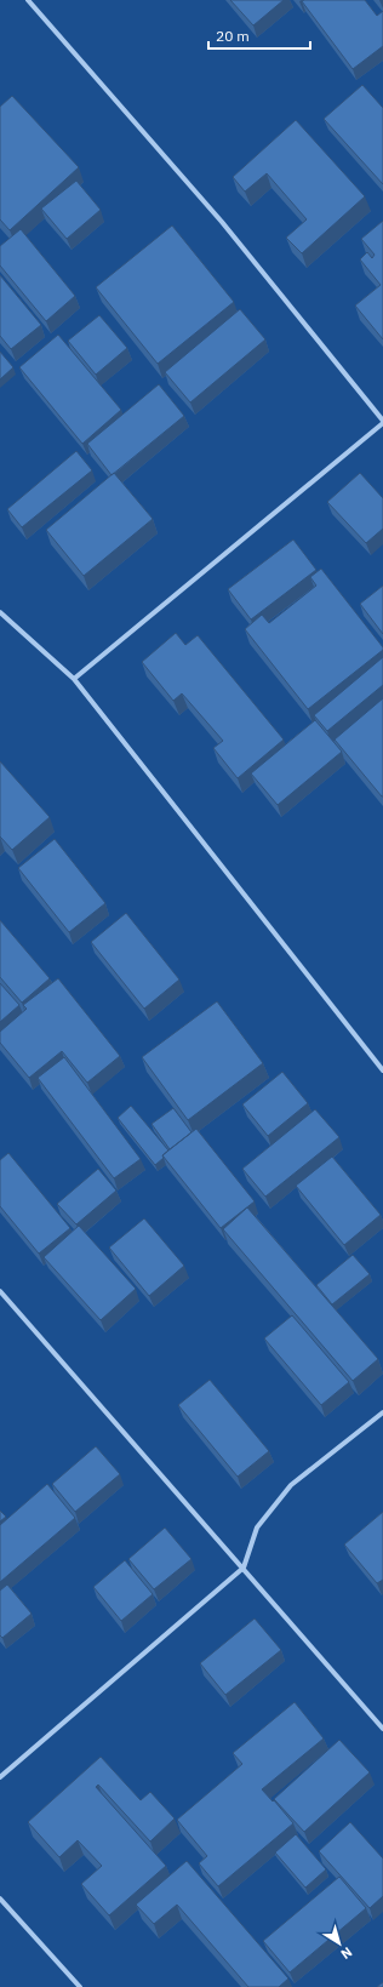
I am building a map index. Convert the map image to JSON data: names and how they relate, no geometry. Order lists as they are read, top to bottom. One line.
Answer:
{"scale_bar":"20 m","north":"bottom right"}
